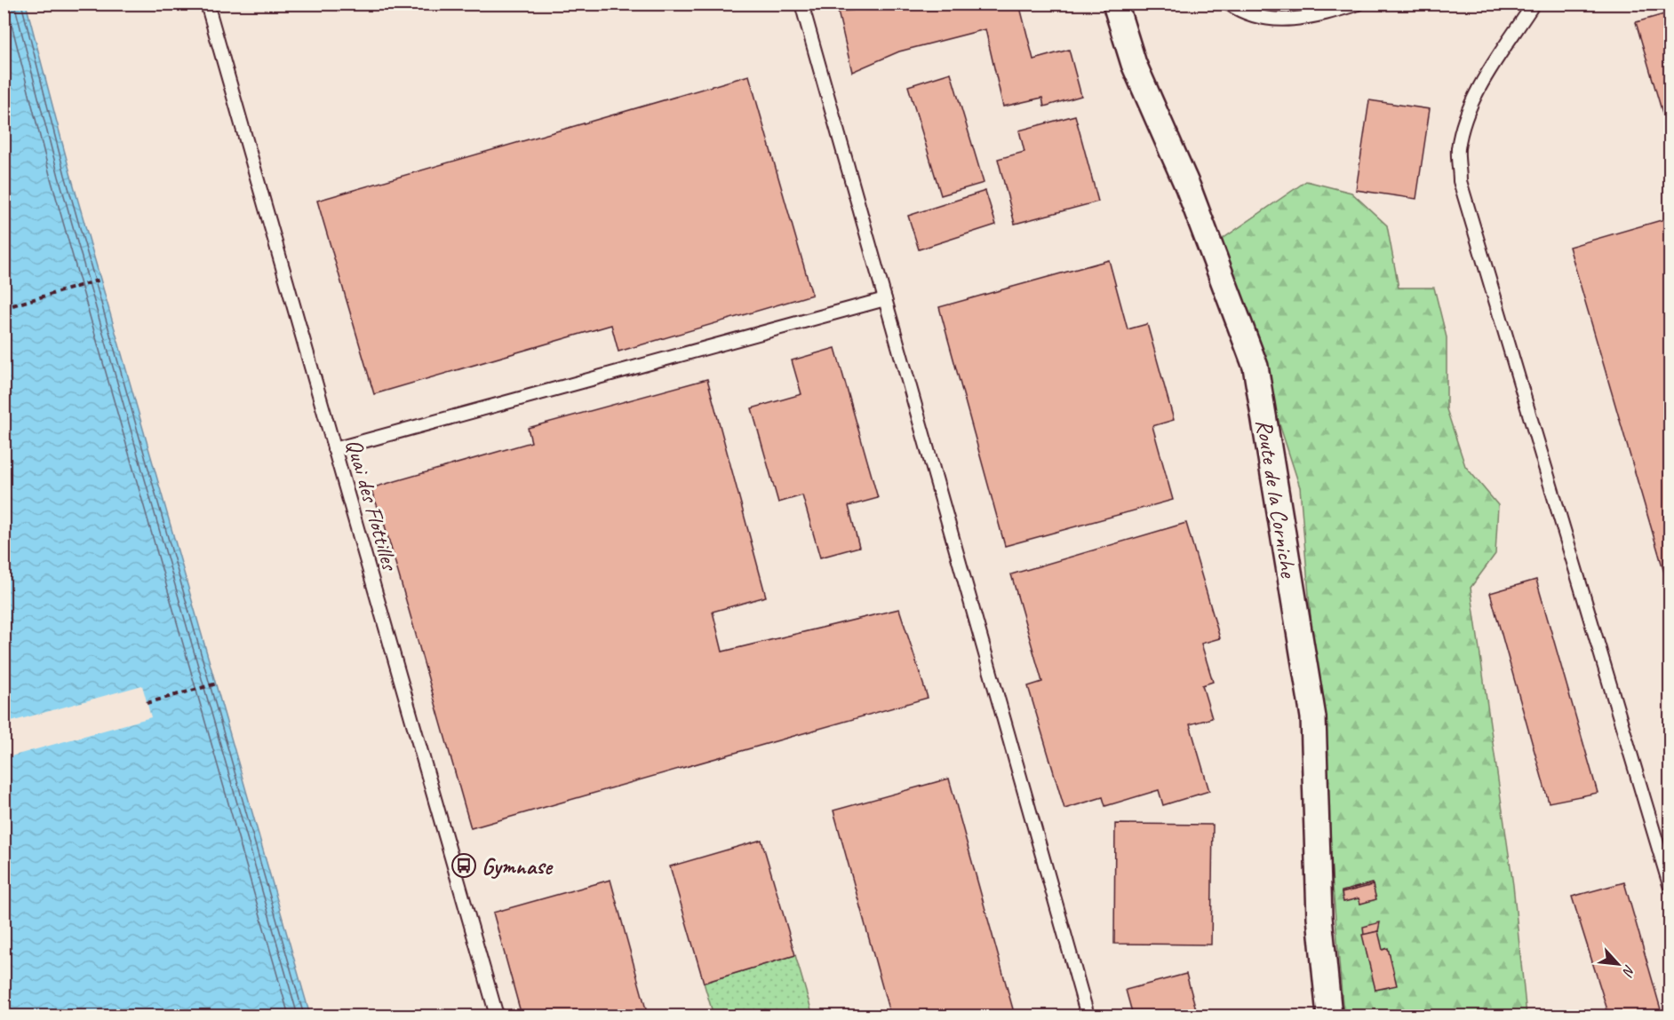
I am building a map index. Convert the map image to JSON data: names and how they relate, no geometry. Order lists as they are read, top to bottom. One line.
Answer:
{"streets":{"street":["Route de la Corniche"],"lane":["Quai des Flottilles"]},"places":{"bus stop":["Gymnase"]},"north":"bottom right"}
